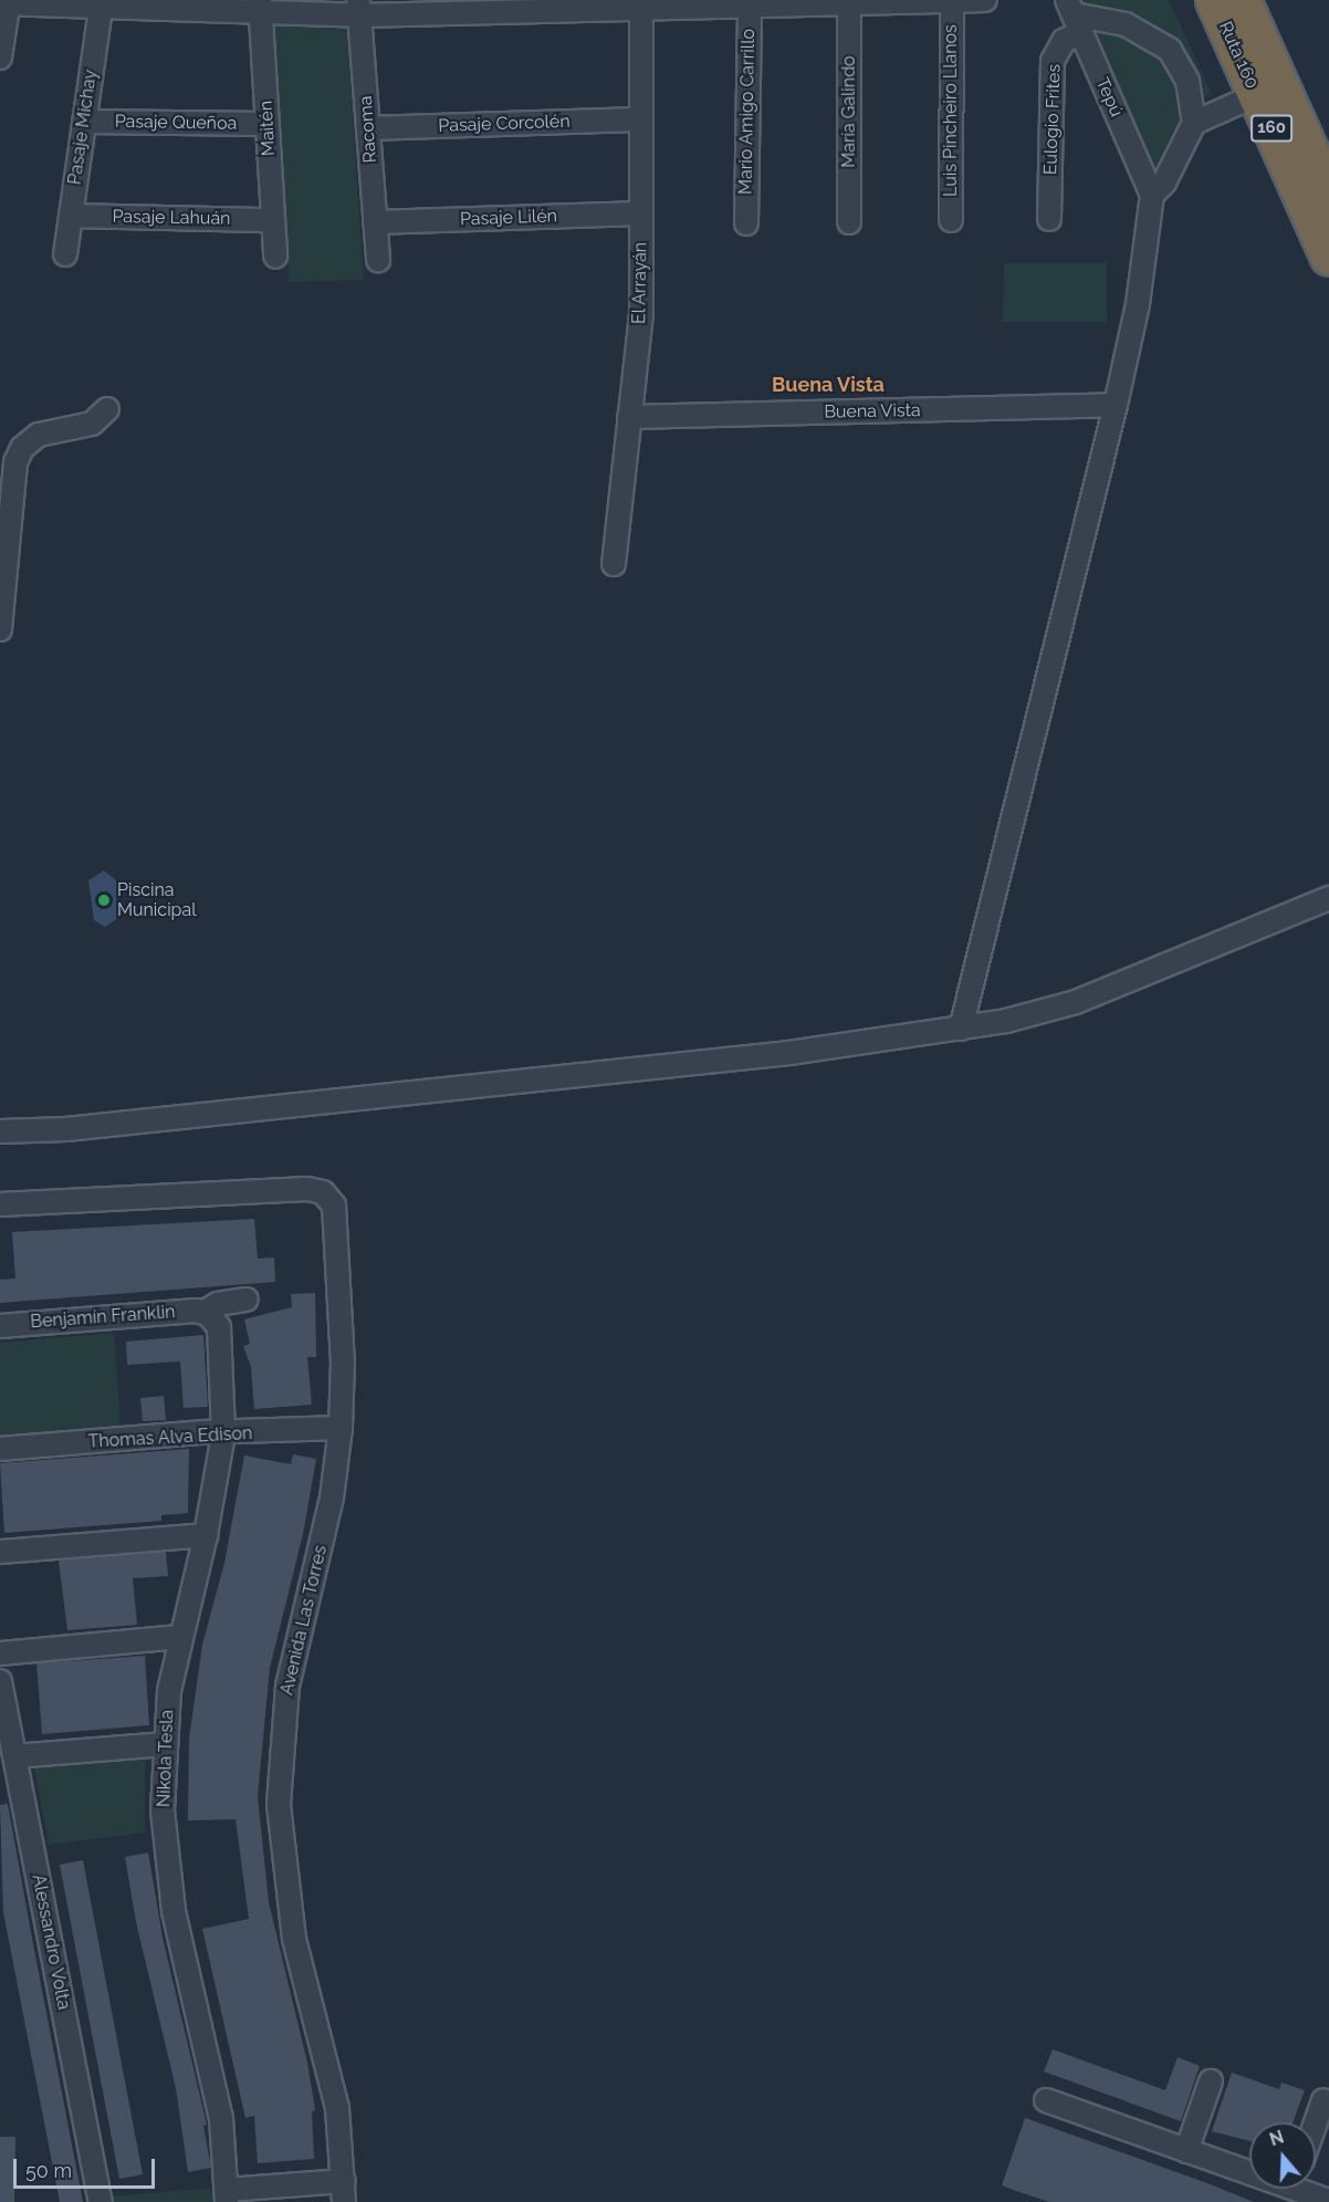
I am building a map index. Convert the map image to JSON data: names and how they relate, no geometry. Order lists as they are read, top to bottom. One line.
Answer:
{"streets":{"highway":["Ruta 160","160"],"street":["Tepú","Luis Pincheiro Llanos","Mario Amigo Carrillo","María Galindo","Eulogio Frites","Pasaje Queñoa","Pasaje Corcolén","Pasaje Michay","Maitén","Racoma","Pasaje Lahuán","Pasaje Lilén","El Arrayán","Buena Vista","Benjamín Franklin","Thomas Alva Edison","Avenida Las Torres","Nikola Tesla","Alessandro Volta"]},"crossings":[["Tepú","Eulogio Frites"],["Pasaje Queñoa","Pasaje Michay"],["Pasaje Queñoa","Maitén"],["Pasaje Corcolén","Racoma"],["Pasaje Corcolén","El Arrayán"],["Pasaje Michay","Pasaje Lahuán"],["Maitén","Pasaje Lahuán"],["Racoma","Pasaje Lilén"],["Pasaje Lilén","El Arrayán"],["El Arrayán","Buena Vista"],["Benjamín Franklin","Nikola Tesla"],["Thomas Alva Edison","Avenida Las Torres"],["Thomas Alva Edison","Nikola Tesla"]],"districts":["Buena Vista"],"places":["Piscina Municipal"],"scale_bar":"50 m","north":"top"}
